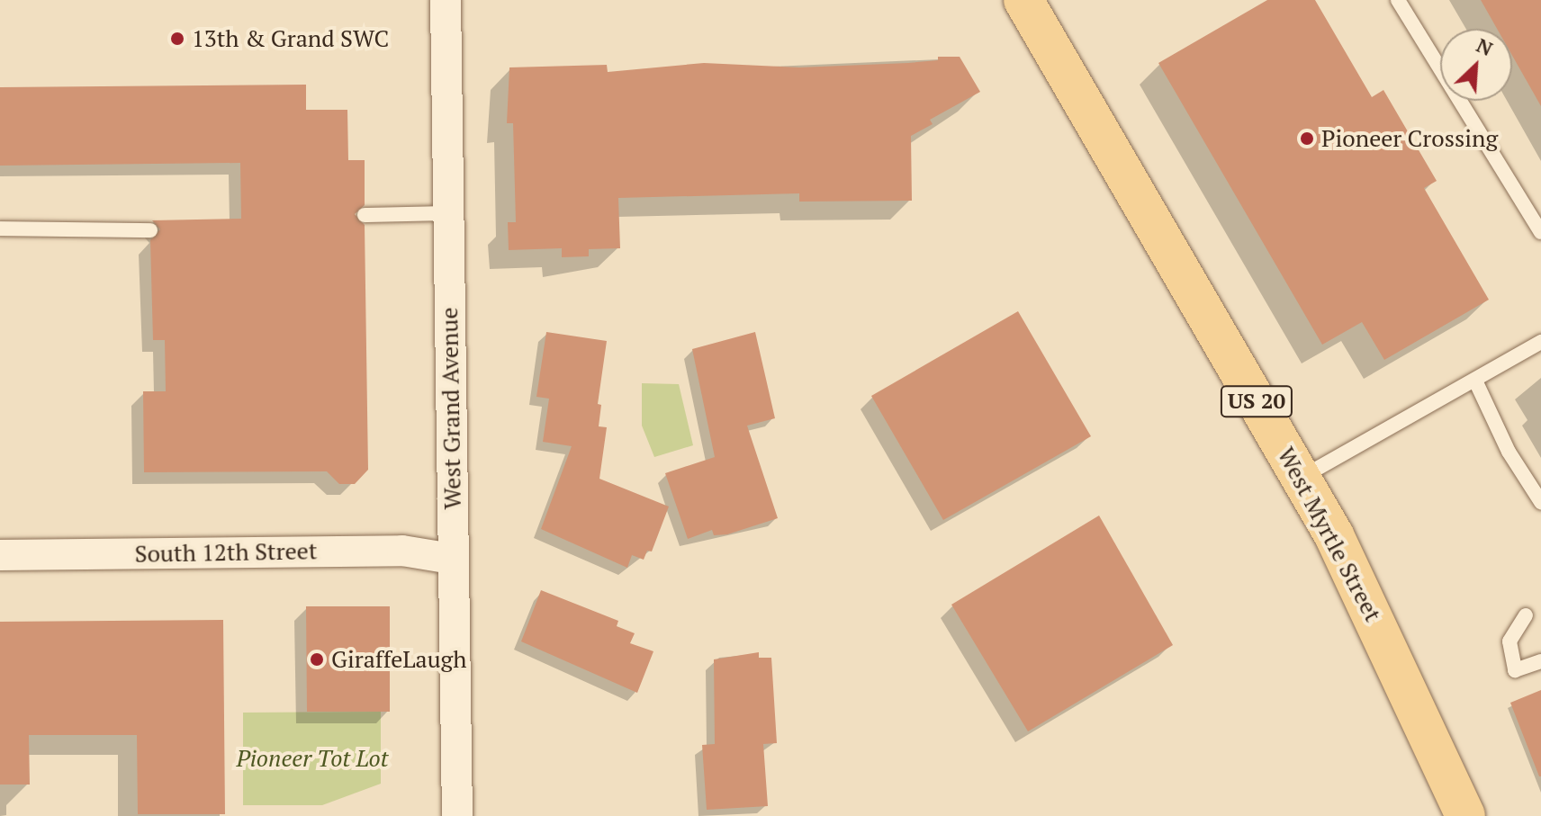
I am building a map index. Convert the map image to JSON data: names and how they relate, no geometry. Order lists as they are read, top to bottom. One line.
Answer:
{"streets":{"main road":["US 20","West Myrtle Street"],"street":["West Grand Avenue","South 12th Street"]},"crossings":[["West Grand Avenue","South 12th Street"]],"parks":["Pioneer Tot Lot"],"places":["13th & Grand SWC","Pioneer Crossing","GiraffeLaugh"],"north":"top right"}
